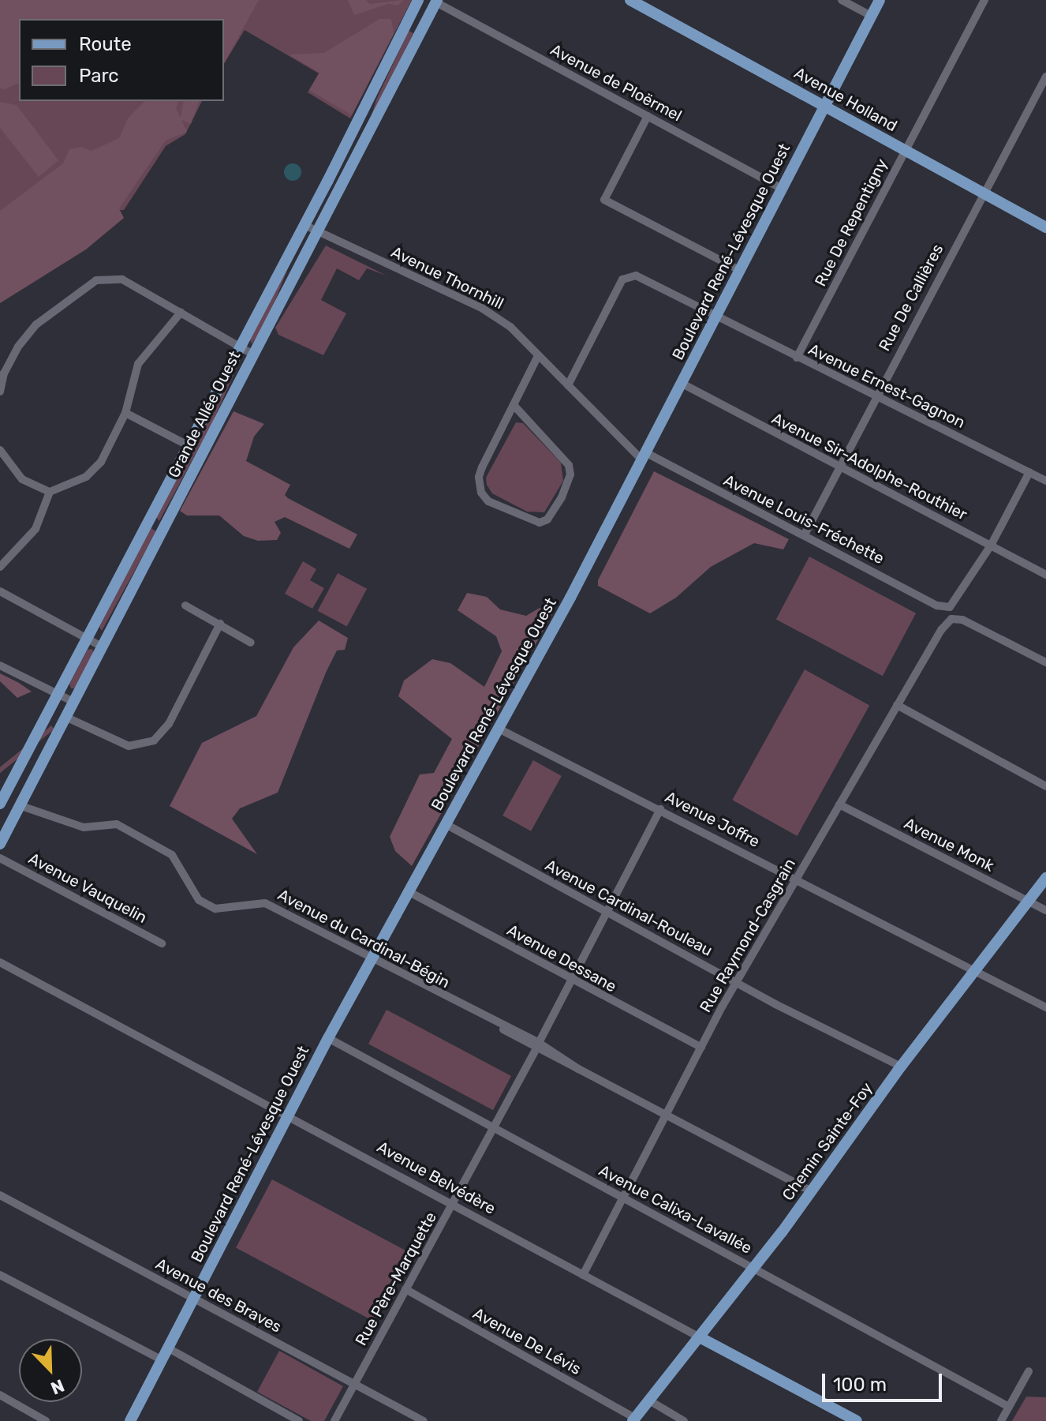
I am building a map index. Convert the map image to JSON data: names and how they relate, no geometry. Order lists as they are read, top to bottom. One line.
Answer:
{"streets":{"main road":["Avenue Holland","Boulevard René-Lévesque Ouest","Grande Allée Ouest","Chemin Sainte-Foy","Avenue Belvédère"],"street":["Avenue de Ploërmel","Rue De Repentigny","Avenue Thornhill","Rue De Callières","Avenue Ernest-Gagnon","Avenue Sir-Adolphe-Routhier","Avenue Louis-Fréchette","Avenue Joffre","Avenue Monk","Avenue Vauquelin","Avenue Cardinal-Rouleau","Rue Raymond-Casgrain","Avenue du Cardinal-Bégin","Avenue Dessane","Avenue Calixa-Lavallée","Rue Père-Marquette","Avenue des Braves","Avenue De Lévis"]},"crossings":[["Avenue de Ploërmel","Boulevard René-Lévesque Ouest"],["Avenue de Ploërmel","Grande Allée Ouest"],["Avenue Holland","Rue De Repentigny"],["Avenue Holland","Boulevard René-Lévesque Ouest"],["Avenue Holland","Rue De Callières"],["Rue De Repentigny","Avenue Ernest-Gagnon"],["Boulevard René-Lévesque Ouest","Avenue Thornhill"],["Boulevard René-Lévesque Ouest","Avenue Ernest-Gagnon"],["Boulevard René-Lévesque Ouest","Avenue Sir-Adolphe-Routhier"],["Boulevard René-Lévesque Ouest","Avenue Louis-Fréchette"],["Boulevard René-Lévesque Ouest","Avenue Joffre"],["Boulevard René-Lévesque Ouest","Avenue Cardinal-Rouleau"],["Boulevard René-Lévesque Ouest","Avenue du Cardinal-Bégin"],["Boulevard René-Lévesque Ouest","Avenue Dessane"],["Boulevard René-Lévesque Ouest","Avenue Belvédère"],["Boulevard René-Lévesque Ouest","Avenue Calixa-Lavallée"],["Boulevard René-Lévesque Ouest","Avenue des Braves"],["Avenue Thornhill","Avenue Ernest-Gagnon"],["Avenue Thornhill","Grande Allée Ouest"],["Avenue Thornhill","Avenue Louis-Fréchette"],["Rue De Callières","Avenue Ernest-Gagnon"],["Rue De Callières","Avenue Sir-Adolphe-Routhier"],["Rue De Callières","Avenue Louis-Fréchette"],["Grande Allée Ouest","Avenue du Cardinal-Bégin"],["Avenue Sir-Adolphe-Routhier","Avenue Louis-Fréchette"],["Avenue Joffre","Rue Raymond-Casgrain"],["Avenue Joffre","Chemin Sainte-Foy"],["Avenue Joffre","Rue Père-Marquette"],["Avenue Monk","Rue Raymond-Casgrain"],["Avenue Monk","Chemin Sainte-Foy"],["Avenue Cardinal-Rouleau","Rue Raymond-Casgrain"],["Avenue Cardinal-Rouleau","Chemin Sainte-Foy"],["Avenue Cardinal-Rouleau","Rue Père-Marquette"],["Rue Raymond-Casgrain","Avenue du Cardinal-Bégin"],["Rue Raymond-Casgrain","Avenue Dessane"],["Rue Raymond-Casgrain","Avenue Belvédère"],["Rue Raymond-Casgrain","Avenue Calixa-Lavallée"],["Avenue du Cardinal-Bégin","Chemin Sainte-Foy"],["Avenue du Cardinal-Bégin","Rue Père-Marquette"],["Avenue Dessane","Rue Père-Marquette"],["Chemin Sainte-Foy","Avenue Belvédère"],["Chemin Sainte-Foy","Avenue Calixa-Lavallée"],["Chemin Sainte-Foy","Avenue De Lévis"],["Avenue Belvédère","Rue Père-Marquette"],["Avenue Calixa-Lavallée","Rue Père-Marquette"],["Rue Père-Marquette","Avenue des Braves"],["Rue Père-Marquette","Avenue De Lévis"]],"legend":["Route","Parc"],"scale_bar":"100 m","north":"bottom right"}
